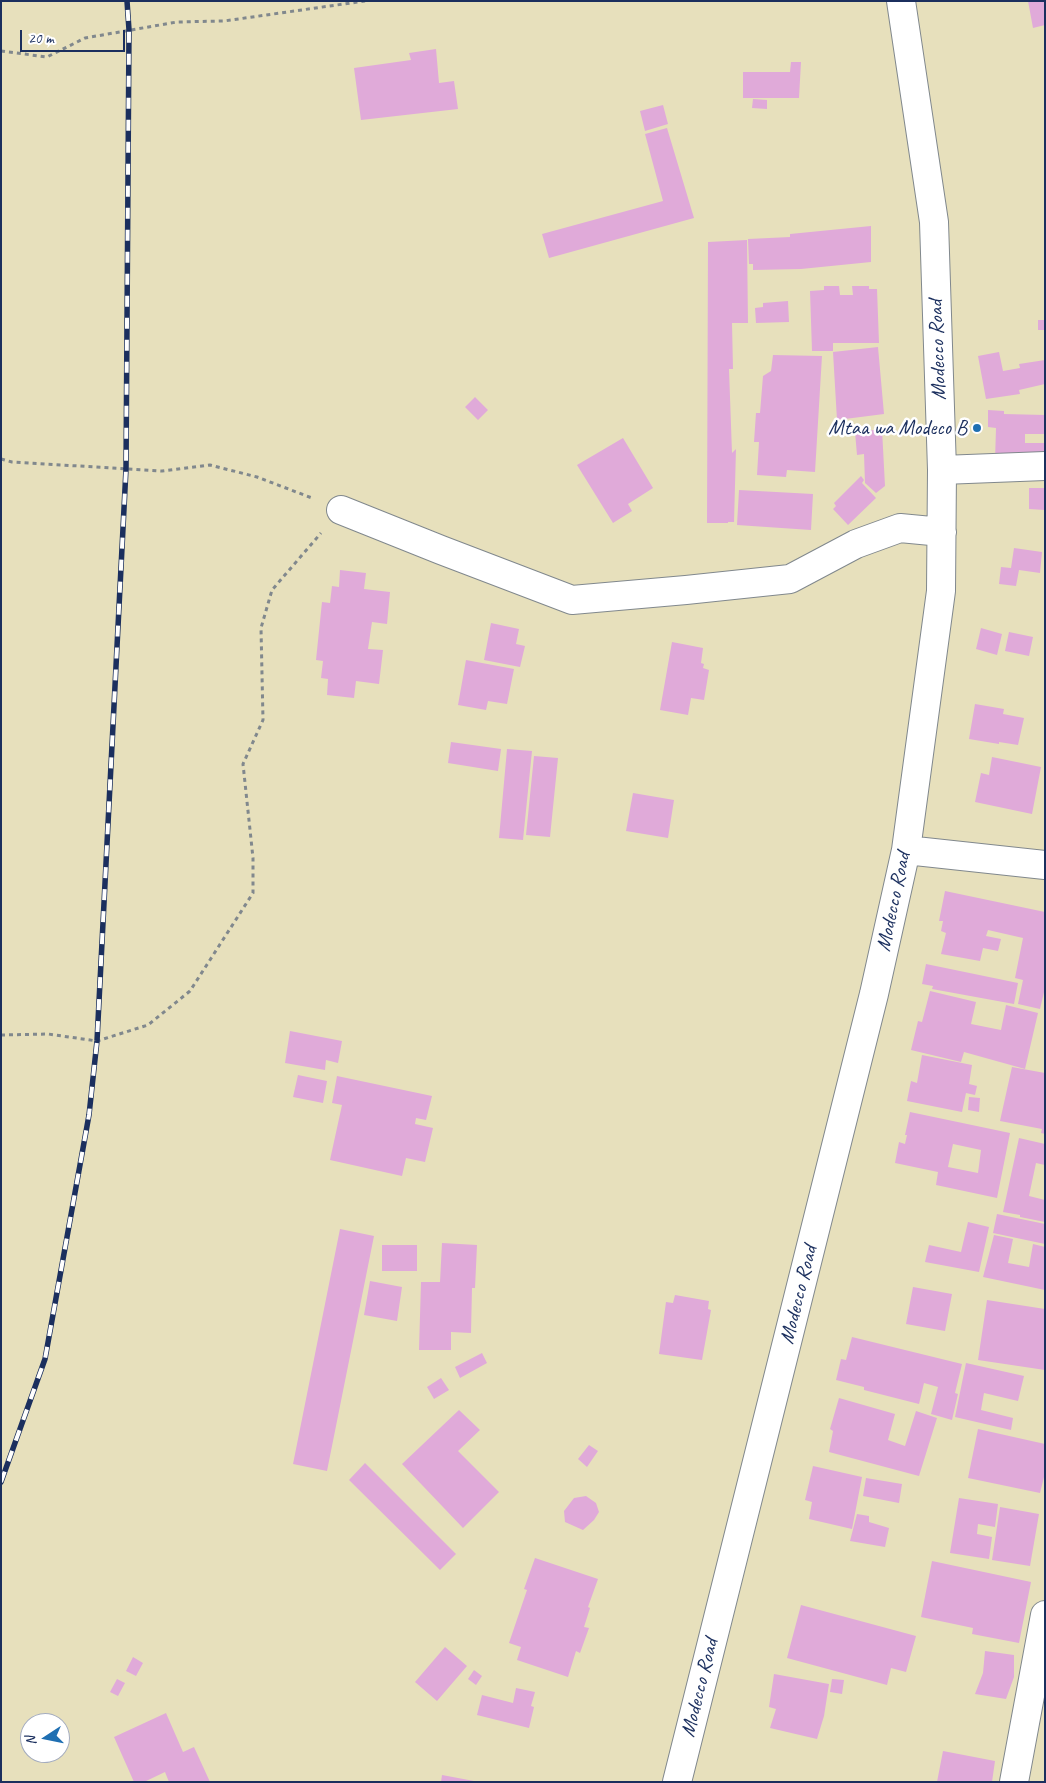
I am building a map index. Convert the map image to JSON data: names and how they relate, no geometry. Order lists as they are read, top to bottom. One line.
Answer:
{"streets":{"street":["Modecco Road"]},"places":["Mtaa wa Modeco B"],"scale_bar":"20 m","north":"left"}
